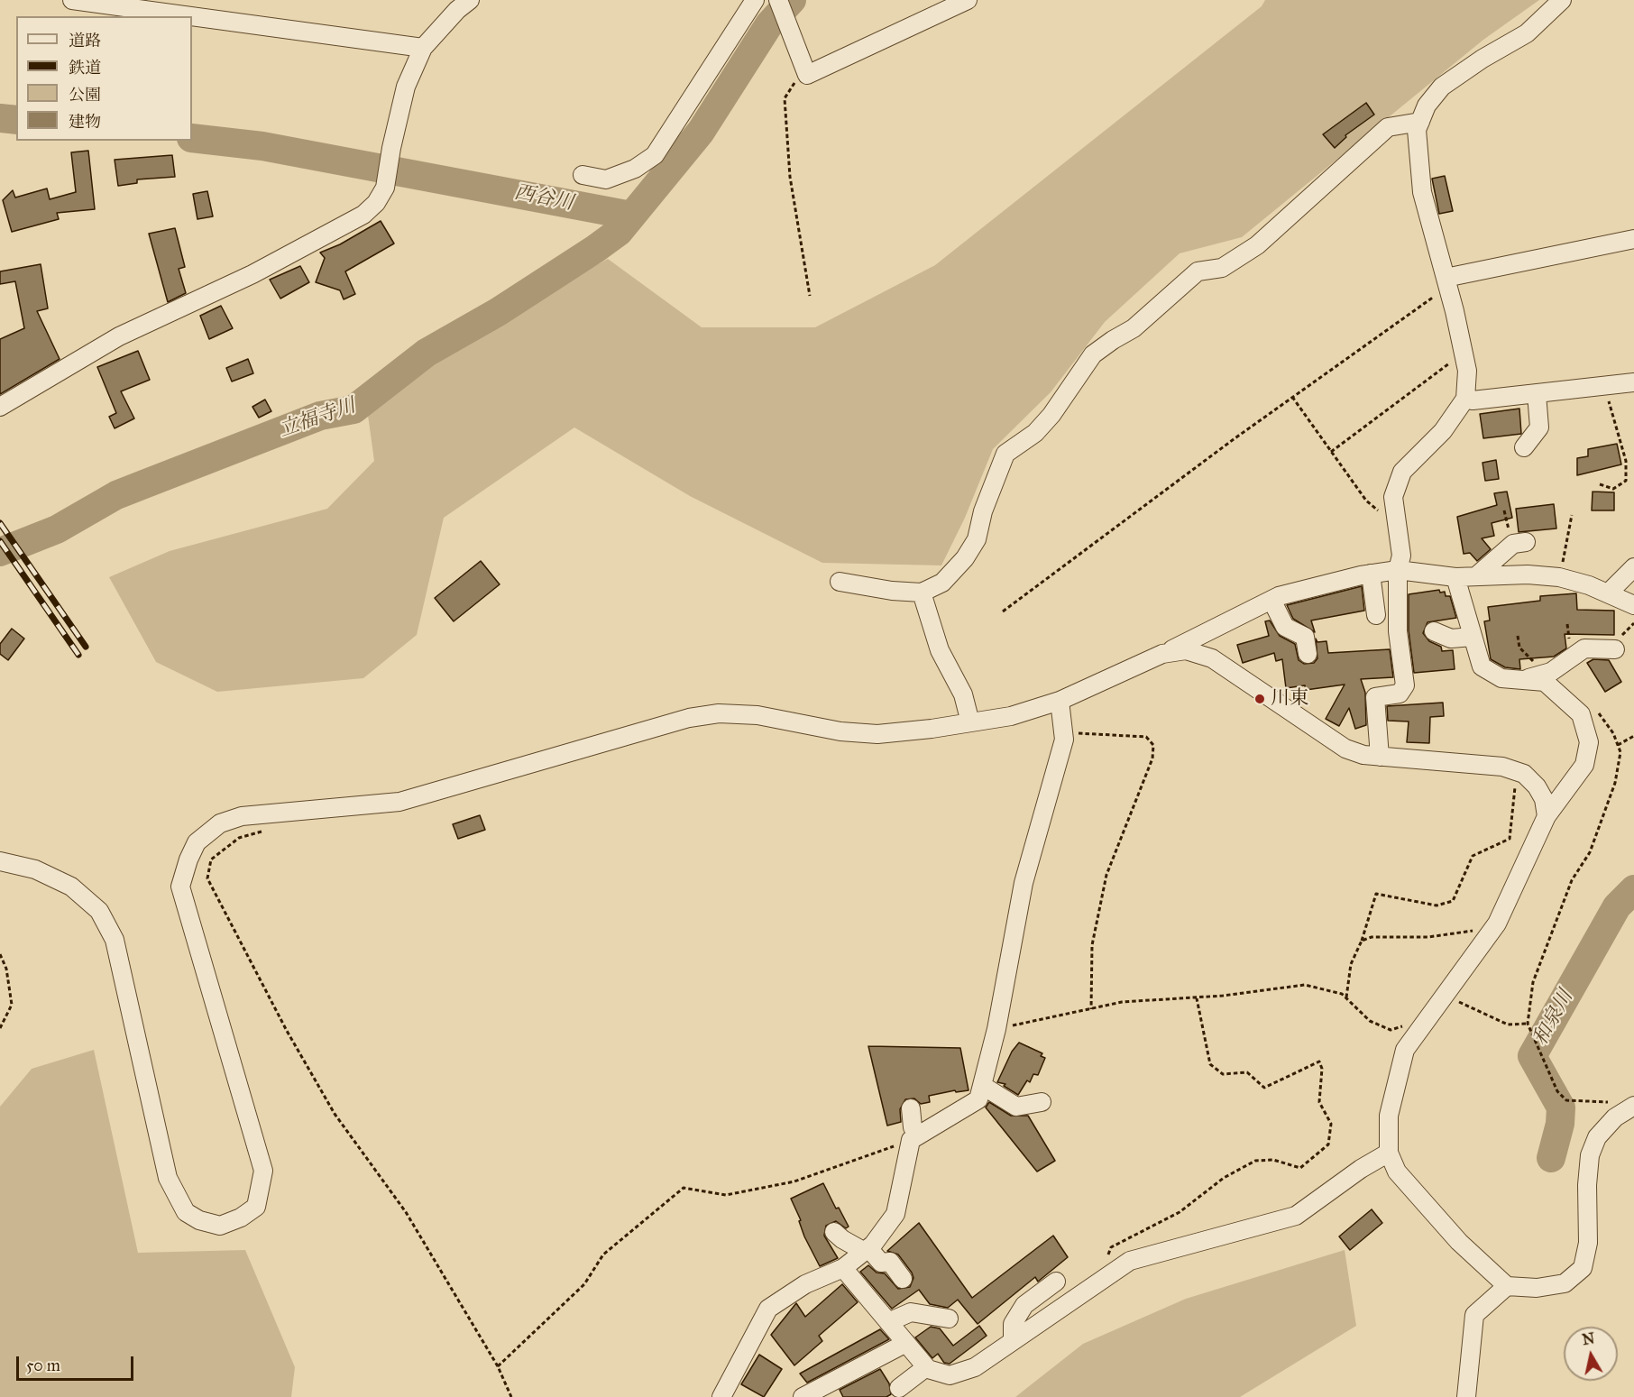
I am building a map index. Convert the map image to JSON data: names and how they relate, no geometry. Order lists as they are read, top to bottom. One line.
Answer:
{"water":["西谷川","立福寺川","和泉川"],"places":["川東"],"legend":["道路","鉄道","公園","建物"],"scale_bar":"50 m","north":"top"}
